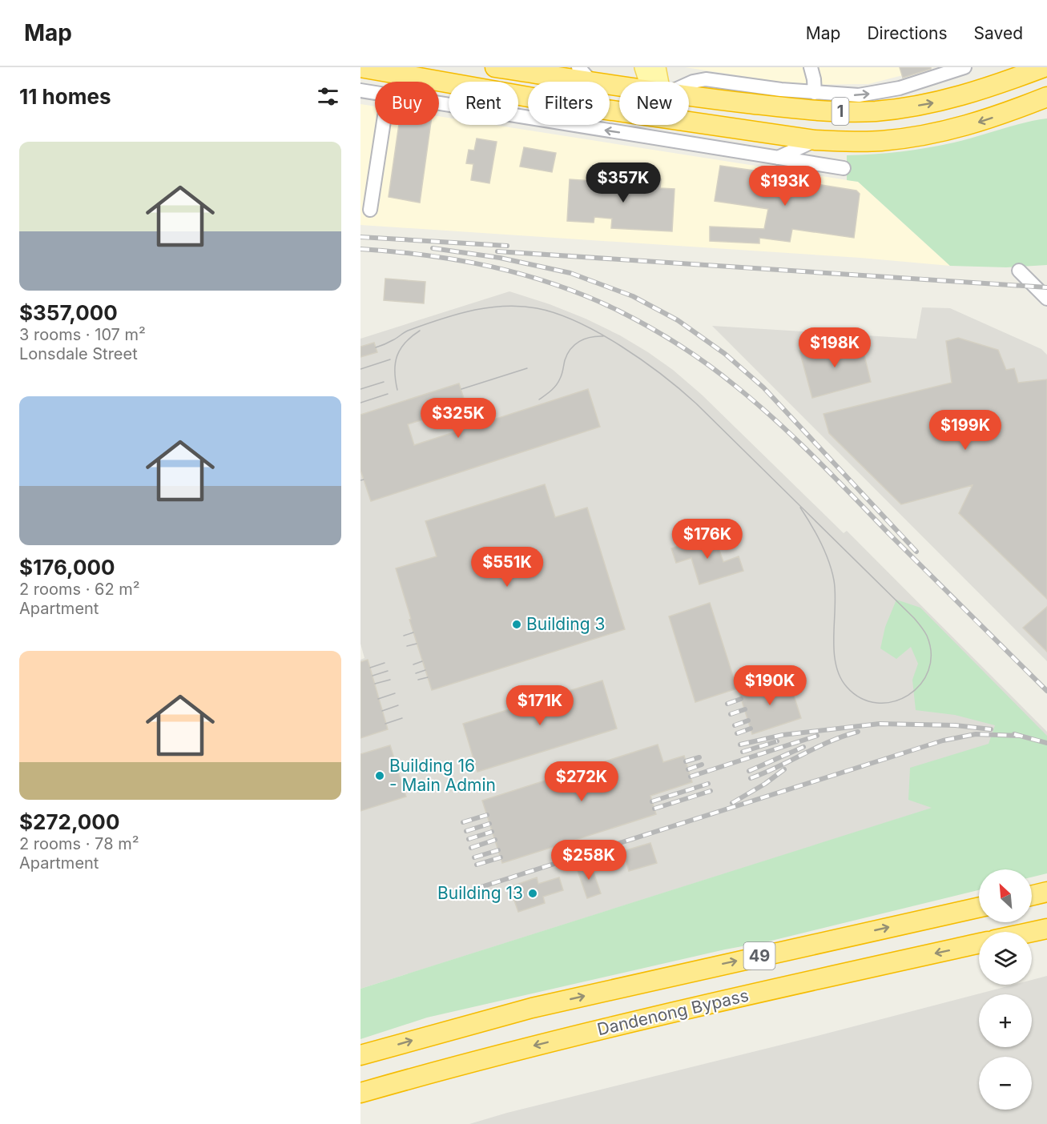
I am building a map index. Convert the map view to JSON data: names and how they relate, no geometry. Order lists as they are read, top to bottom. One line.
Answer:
{"streets":{"highway":["1","49","Dandenong Bypass"]},"places":["Building 3","Building 16 - Main Admin","Building 13"],"north":"top left","page":{"header":"Map","nav":["Map","Directions","Saved"],"heading":"11 homes","chip":["Buy","Rent","Filters","New"],"list":[{"name":"$357,000","note":"3 rooms · 107 m² · Lonsdale Street"},{"name":"$176,000","note":"2 rooms · 62 m² · Apartment"},{"name":"$272,000","note":"2 rooms · 78 m² · Apartment"}],"price":["$357K","$193K","$198K","$325K","$199K","$176K","$551K","$190K","$171K","$272K","$258K"],"map_buttons":["+","−"]}}
